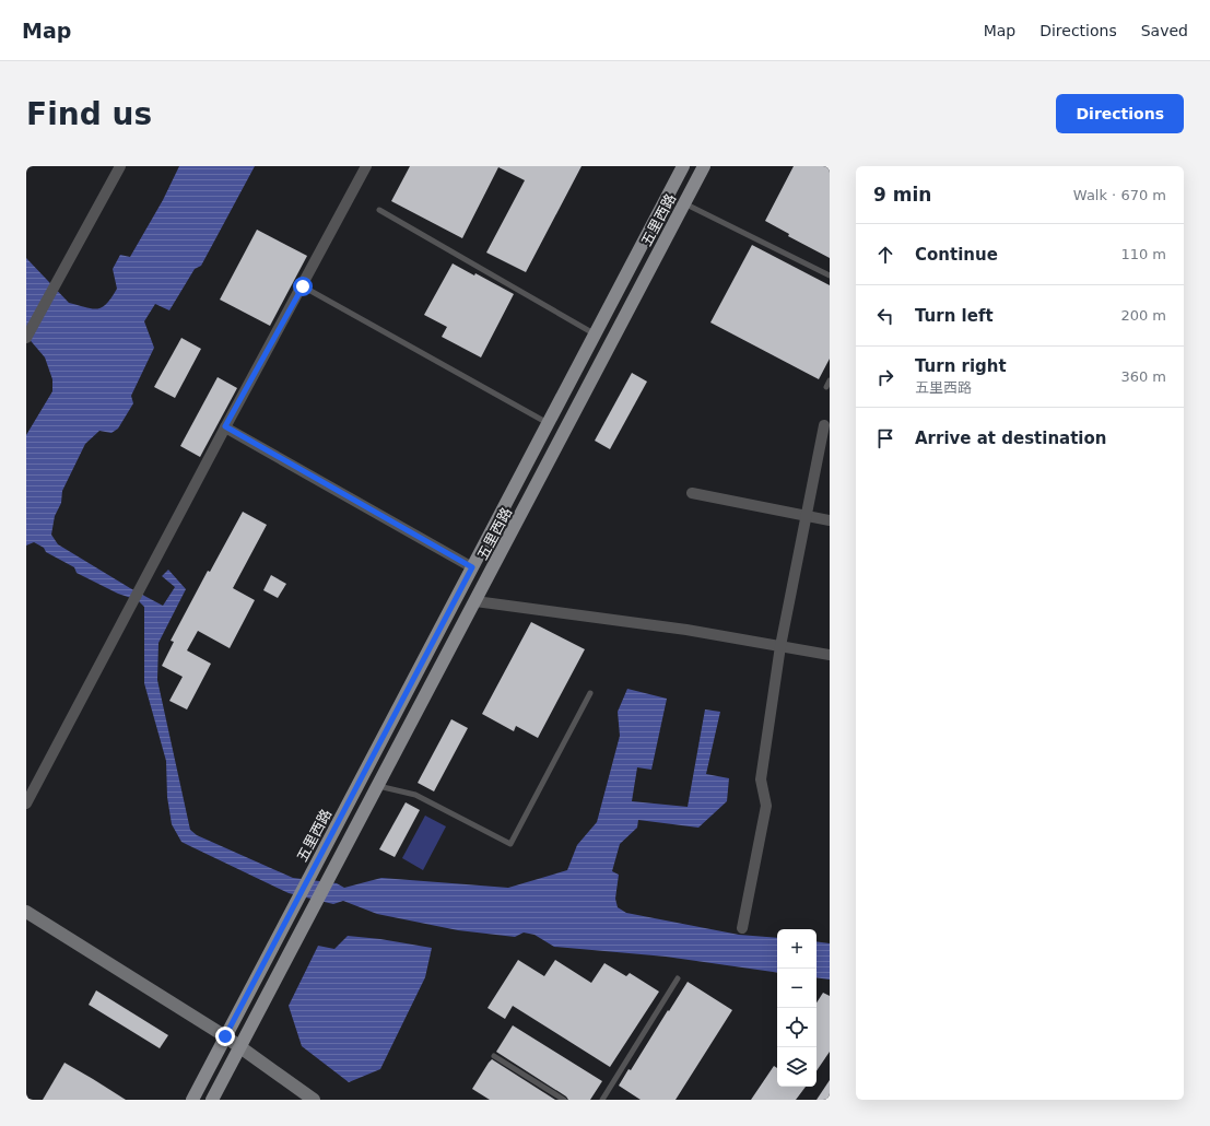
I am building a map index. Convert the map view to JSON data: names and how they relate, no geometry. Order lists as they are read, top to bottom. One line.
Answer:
{"streets":{"main road":["五里西路"]},"page":{"header":"Map","nav":["Map","Directions","Saved"],"buttons":"Directions","title":"Find us","heading":["9 min","Walk · 670 m"],"list":[["Continue","110 m"],["Turn left","200 m"],["Turn right","五里西路","360 m"],"Arrive at destination"],"map_buttons":["+","−"]}}
